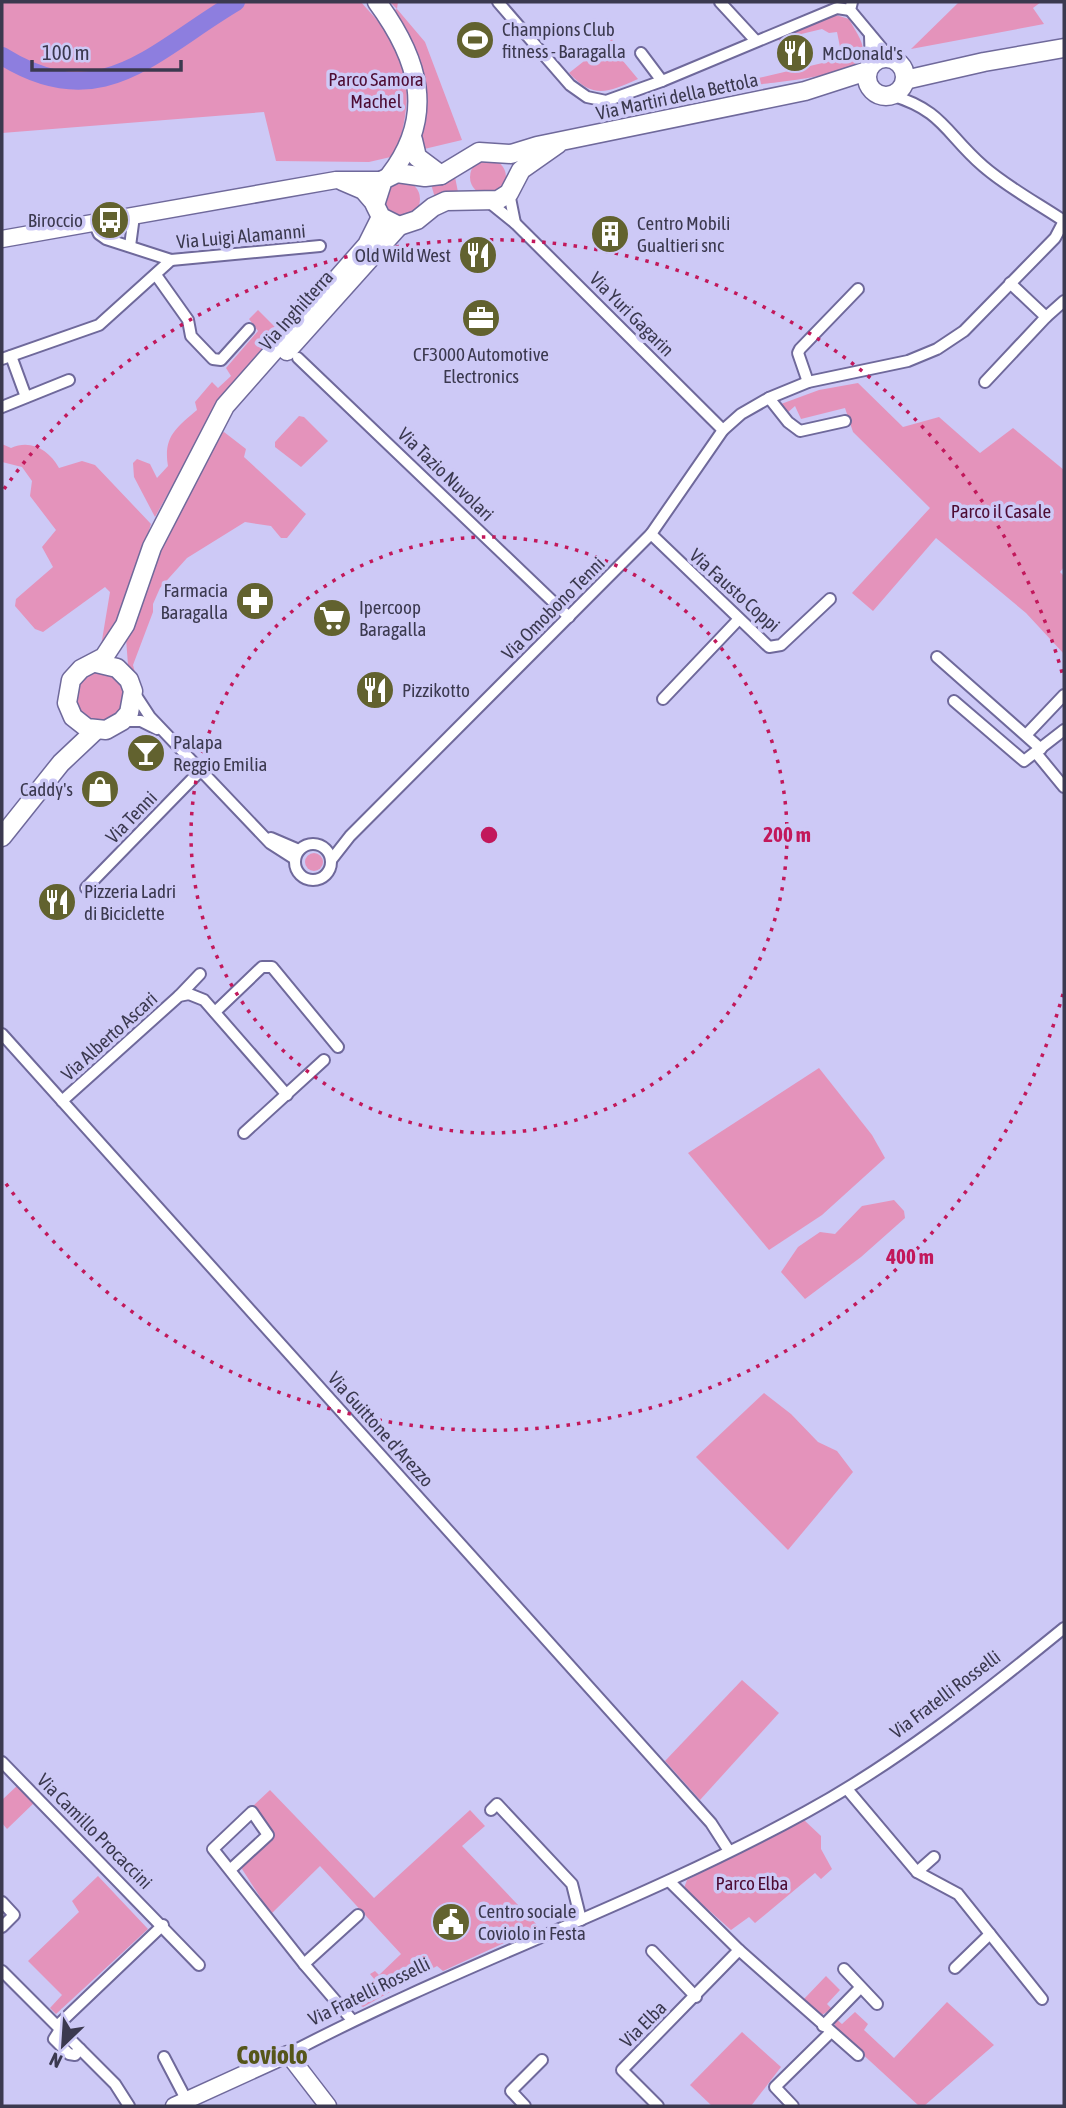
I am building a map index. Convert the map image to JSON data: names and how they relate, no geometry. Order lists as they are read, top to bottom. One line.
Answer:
{"streets":{"main road":["Via Martiri della Bettola","Via Inghilterra","Via Fratelli Rosselli"],"street":["Via Luigi Alamanni","Via Yuri Gagarin","Via Tazio Nuvolari","Via Fausto Coppi","Via Omobono Tenni","Via Tenni","Via Alberto Ascari","Via Guittone d'Arezzo","Via Camillo Procaccini","Via Elba"]},"crossings":[["Via Martiri della Bettola","Via Luigi Alamanni"],["Via Martiri della Bettola","Via Inghilterra"],["Via Martiri della Bettola","Via Yuri Gagarin"],["Via Inghilterra","Via Omobono Tenni"],["Via Yuri Gagarin","Via Omobono Tenni"],["Via Tazio Nuvolari","Via Omobono Tenni"],["Via Fausto Coppi","Via Omobono Tenni"],["Via Omobono Tenni","Via Tenni"],["Via Alberto Ascari","Via Guittone d'Arezzo"],["Via Guittone d'Arezzo","Via Fratelli Rosselli"]],"districts":["Coviolo"],"parks":["Parco Samora Machel","Parco il Casale","Parco Elba"],"places":{"sports":["Champions Club fitness - Baragalla"],"restaurant":["McDonald's","Old Wild West","Pizzikotto","Pizzeria Ladri di Biciclette"],"bus stop":["Biroccio"],"building":["Centro Mobili Gualtieri snc"],"office":["CF3000 Automotive Electronics"],"pharmacy":["Farmacia Baragalla"],"supermarket":["Ipercoop Baragalla"],"bar":["Palapa Reggio Emilia"],"shop":["Caddy's"],"public building":["Centro sociale Coviolo in Festa"]},"scale_bar":"100 m","north":"bottom left","rings":["200 m","400 m"]}
